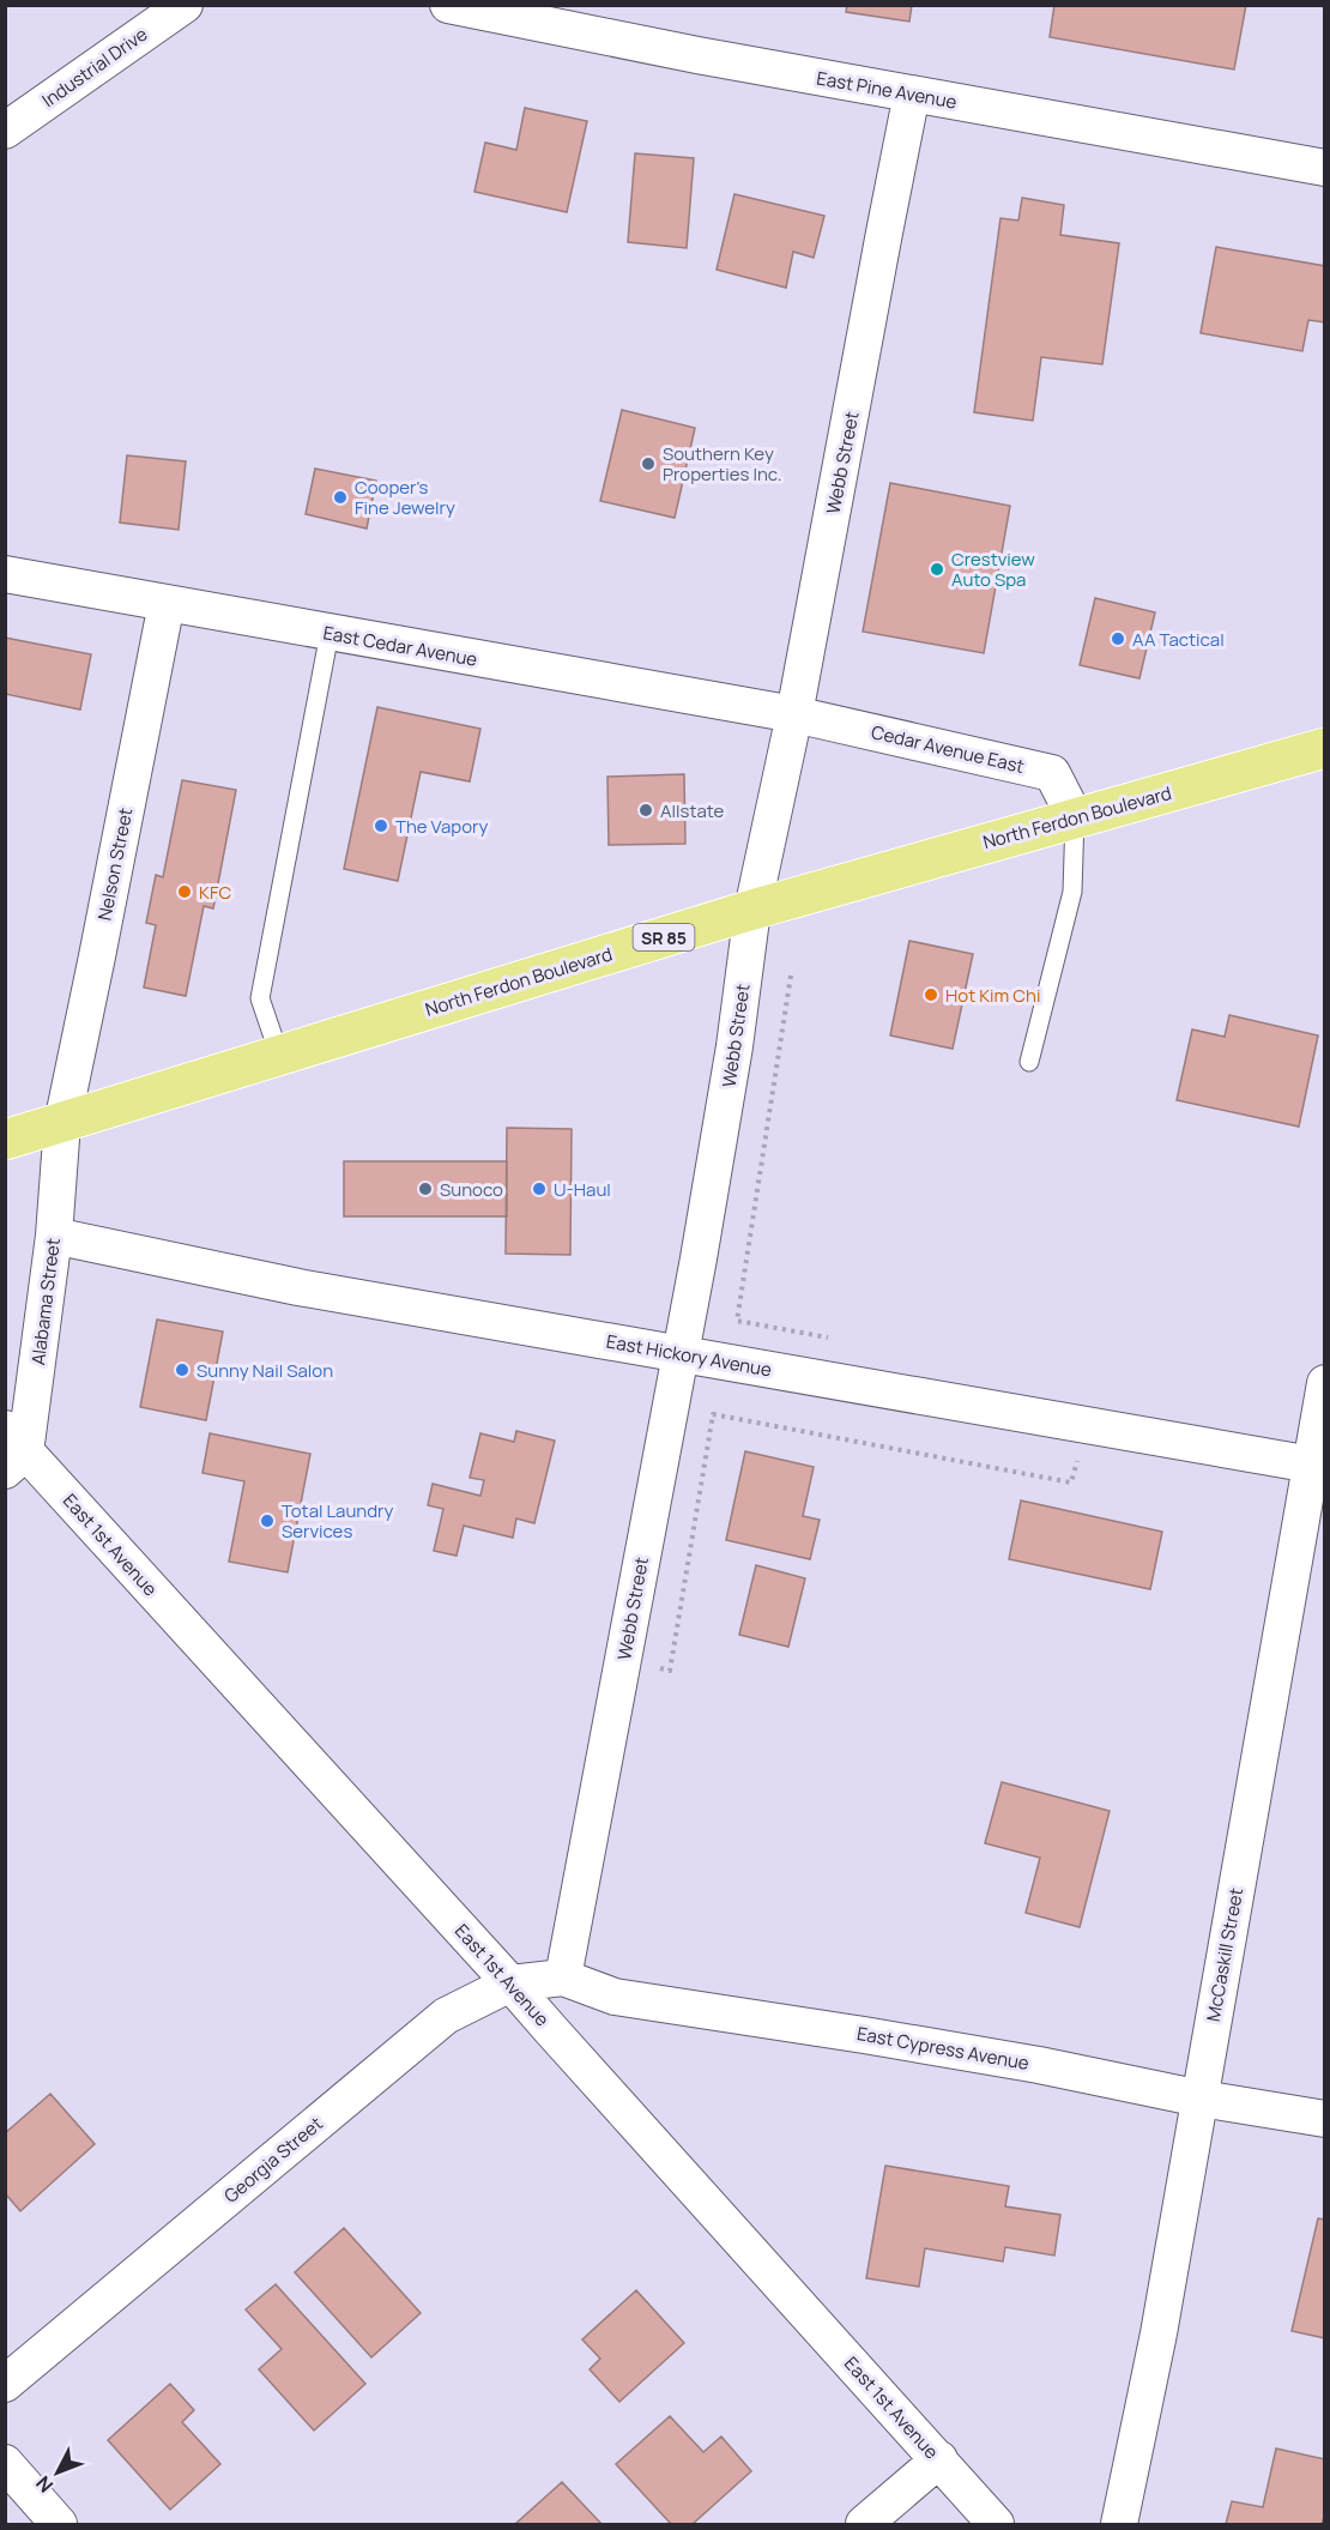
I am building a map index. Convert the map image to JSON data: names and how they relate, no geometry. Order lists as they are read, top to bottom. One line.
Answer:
{"streets":{"main road":["North Ferdon Boulevard","SR 85"],"street":["Industrial Drive","East Pine Avenue","Webb Street","East Cedar Avenue","Cedar Avenue East","Nelson Street","Alabama Street","East Hickory Avenue","East 1st Avenue","McCaskill Street","East Cypress Avenue","Georgia Street"]},"crossings":[["East Pine Avenue","Webb Street"],["Webb Street","East Cedar Avenue"],["Webb Street","Cedar Avenue East"],["Webb Street","North Ferdon Boulevard"],["Webb Street","East Hickory Avenue"],["Webb Street","East Cypress Avenue"],["Webb Street","Georgia Street"],["East Cedar Avenue","Cedar Avenue East"],["East Cedar Avenue","Nelson Street"],["Cedar Avenue East","North Ferdon Boulevard"],["North Ferdon Boulevard","Nelson Street"],["North Ferdon Boulevard","Alabama Street"],["Nelson Street","Alabama Street"],["Alabama Street","East Hickory Avenue"],["Alabama Street","East 1st Avenue"],["East Hickory Avenue","McCaskill Street"],["East 1st Avenue","Georgia Street"],["McCaskill Street","East Cypress Avenue"],["East Cypress Avenue","Georgia Street"]],"places":["Southern Key Properties Inc.","Cooper's Fine Jewelry","Crestview Auto Spa","AA Tactical","Allstate","The Vapory","KFC","Hot Kim Chi","Sunoco","U-Haul","Sunny Nail Salon","Total Laundry Services"],"north":"bottom left"}
